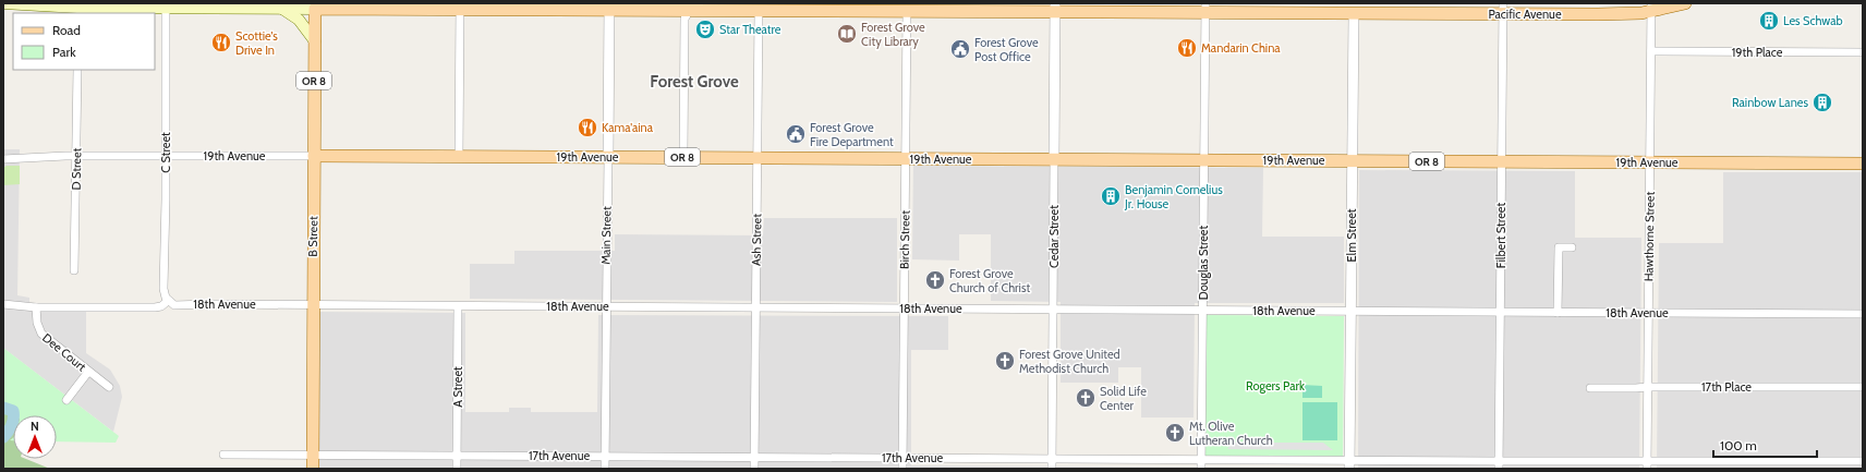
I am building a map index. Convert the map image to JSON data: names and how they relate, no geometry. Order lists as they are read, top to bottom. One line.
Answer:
{"streets":{"main road":["Pacific Avenue","OR 8","19th Avenue","B Street"],"street":["19th Place","C Street","D Street","Main Street","Elm Street","Filbert Street","Cedar Street","Hawthorne Street","Ash Street","Birch Street","Douglas Street","18th Avenue","Dee Court","A Street","17th Place","17th Avenue"]},"crossings":[["Pacific Avenue","C Street"],["Pacific Avenue","Main Street"],["Pacific Avenue","Elm Street"],["Pacific Avenue","Filbert Street"],["Pacific Avenue","B Street"],["Pacific Avenue","Cedar Street"],["Pacific Avenue","Hawthorne Street"],["Pacific Avenue","Ash Street"],["Pacific Avenue","Birch Street"],["Pacific Avenue","Douglas Street"],["19th Place","Hawthorne Street"],["C Street","19th Avenue"],["C Street","18th Avenue"],["19th Avenue","D Street"],["19th Avenue","Main Street"],["19th Avenue","Elm Street"],["19th Avenue","Filbert Street"],["19th Avenue","B Street"],["19th Avenue","Cedar Street"],["19th Avenue","Hawthorne Street"],["19th Avenue","Ash Street"],["19th Avenue","Birch Street"],["19th Avenue","Douglas Street"],["Main Street","18th Avenue"],["Main Street","17th Avenue"],["Elm Street","18th Avenue"],["Elm Street","17th Avenue"],["Filbert Street","18th Avenue"],["Filbert Street","17th Avenue"],["B Street","18th Avenue"],["B Street","17th Avenue"],["Cedar Street","18th Avenue"],["Cedar Street","17th Avenue"],["Hawthorne Street","18th Avenue"],["Hawthorne Street","17th Place"],["Hawthorne Street","17th Avenue"],["Ash Street","18th Avenue"],["Ash Street","17th Avenue"],["Birch Street","18th Avenue"],["Birch Street","17th Avenue"],["Douglas Street","18th Avenue"],["Douglas Street","17th Avenue"],["18th Avenue","A Street"],["A Street","17th Avenue"]],"districts":["Forest Grove"],"parks":["Rogers Park"],"places":{"building":["Les Schwab","Rainbow Lanes","Benjamin Cornelius Jr. House"],"theatre":["Star Theatre"],"library":["Forest Grove City Library"],"restaurant":["Scottie's Drive In","Mandarin China","Kama'aina"],"public building":["Forest Grove Post Office","Forest Grove Fire Department"],"church":["Forest Grove Church of Christ","Forest Grove United Methodist Church","Solid Life Center","Mt. Olive Lutheran Church"]},"legend":["Road","Park"],"scale_bar":"100 m","north":"top"}
